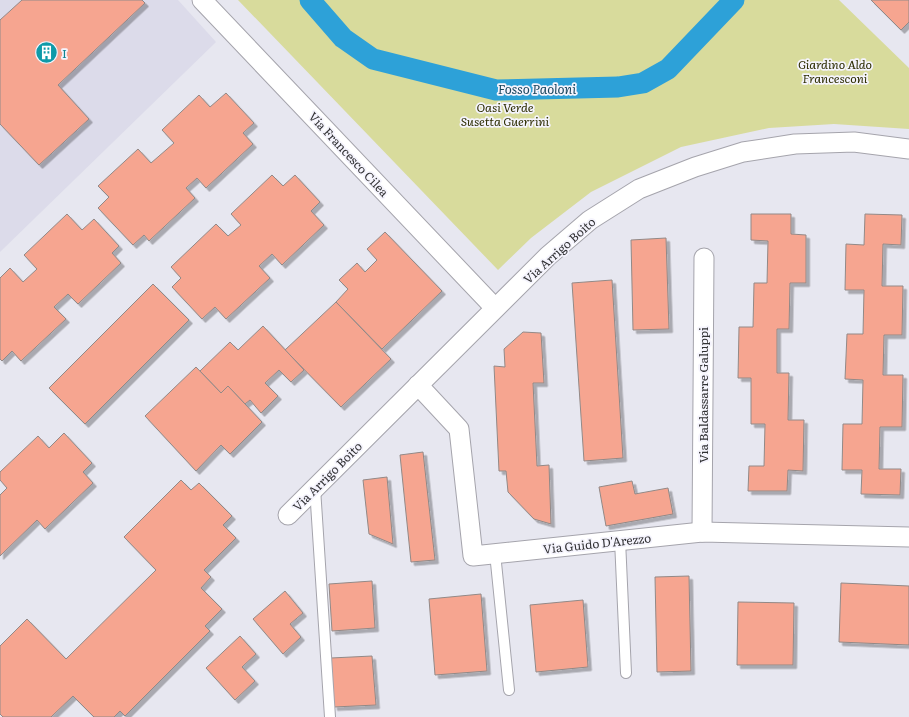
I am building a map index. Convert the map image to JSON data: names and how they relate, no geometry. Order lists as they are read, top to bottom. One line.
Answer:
{"streets":{"street":["Via Francesco Cilea","Via Arrigo Boito","Via Baldassarre Galuppi","Via Guido D'Arezzo"]},"crossings":[["Via Francesco Cilea","Via Arrigo Boito"],["Via Arrigo Boito","Via Guido D'Arezzo"],["Via Baldassarre Galuppi","Via Guido D'Arezzo"]],"water":["Fosso Paoloni"],"parks":["Giardino Aldo Francesconi","Oasi Verde Susetta Guerrini"],"places":{"building":["I"]}}
